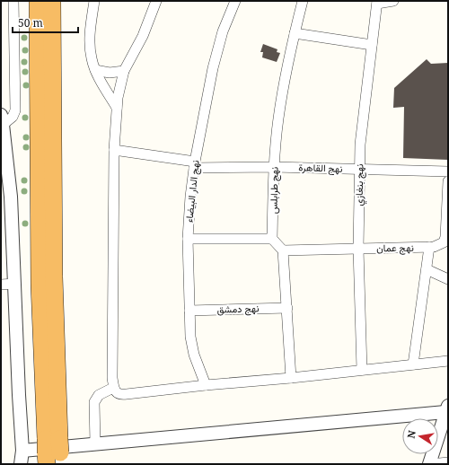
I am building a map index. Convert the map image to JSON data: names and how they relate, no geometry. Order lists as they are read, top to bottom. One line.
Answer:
{"streets":{"street":["نهج القاهرة","نهج بنغازي","نهج طرابلس","نهج الدار البيضاء","نهج عمان","نهج دمشق"]},"crossings":[["نهج القاهرة","نهج بنغازي"],["نهج القاهرة","نهج طرابلس"],["نهج القاهرة","نهج الدار البيضاء"],["نهج بنغازي","نهج عمان"],["نهج الدار البيضاء","نهج دمشق"]],"scale_bar":"50 m","north":"left"}
